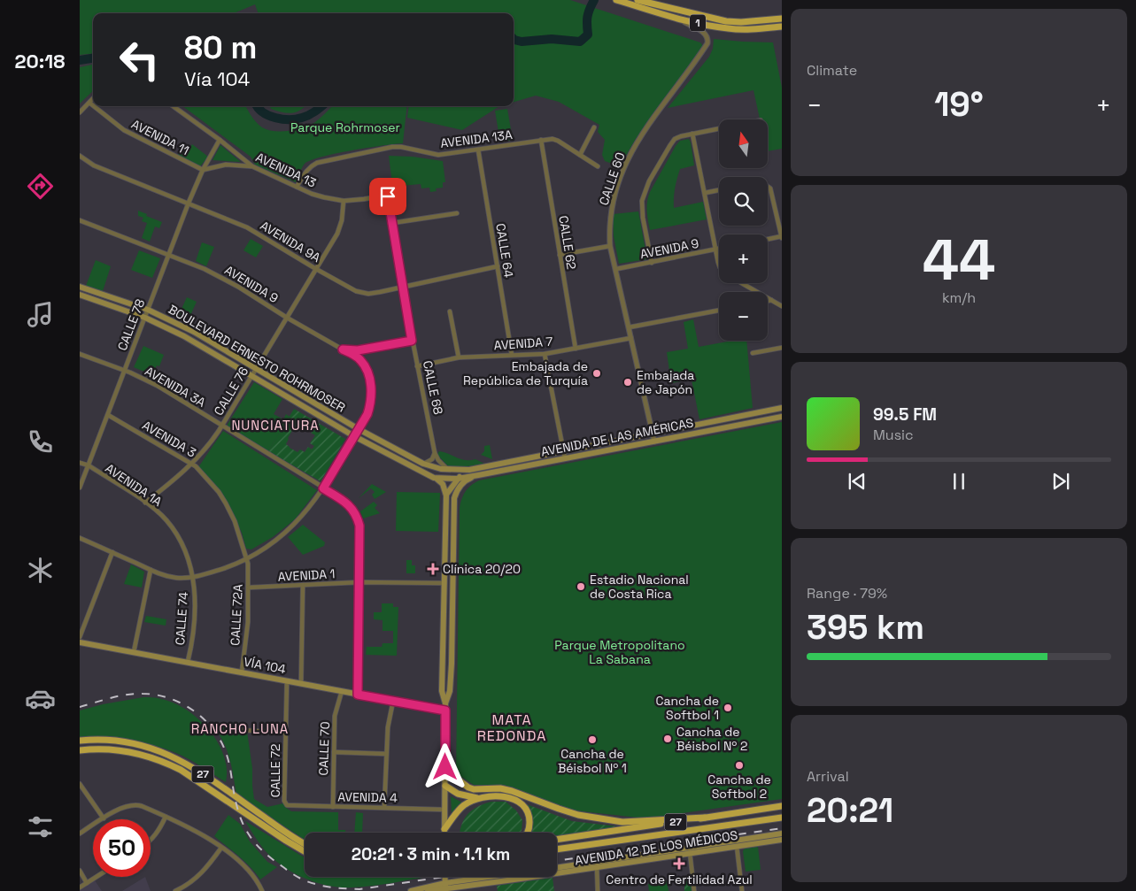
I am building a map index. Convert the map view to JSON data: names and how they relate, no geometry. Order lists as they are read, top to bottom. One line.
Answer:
{"streets":{"highway":["1","27"],"main road":["BOULEVARD ERNESTO ROHRMOSER","AVENIDA DE LAS AMÉRICAS","VÍA 104","AVENIDA 12 DE LOS MÉDICOS"],"street":["AVENIDA 11","AVENIDA 13A","AVENIDA 13","CALLE 60","AVENIDA 9A","CALLE 62","AVENIDA 9","CALLE 64","CALLE 78","AVENIDA 7","AVENIDA 3A","CALLE 68","CALLE 76","AVENIDA 3","AVENIDA 1A","AVENIDA 1","CALLE 72A","CALLE 74","CALLE 70","CALLE 72","AVENIDA 4"]},"crossings":[["1","CALLE 60"],["AVENIDA 11","CALLE 78"],["AVENIDA 13A","AVENIDA 13"],["AVENIDA 13A","CALLE 62"],["AVENIDA 13A","CALLE 64"],["AVENIDA 13","CALLE 78"],["AVENIDA 13","CALLE 68"],["AVENIDA 13","CALLE 76"],["CALLE 60","AVENIDA 9"],["CALLE 60","AVENIDA 7"],["CALLE 60","AVENIDA DE LAS AMÉRICAS"],["AVENIDA 9A","CALLE 64"],["AVENIDA 9A","CALLE 78"],["AVENIDA 9A","CALLE 68"],["AVENIDA 9A","CALLE 76"],["CALLE 62","AVENIDA 7"],["AVENIDA 9","CALLE 78"],["AVENIDA 9","BOULEVARD ERNESTO ROHRMOSER"],["AVENIDA 9","AVENIDA 3A"],["AVENIDA 9","CALLE 76"],["AVENIDA 9","AVENIDA 3"],["AVENIDA 9","CALLE 72A"],["CALLE 64","AVENIDA 7"],["CALLE 78","BOULEVARD ERNESTO ROHRMOSER"],["CALLE 78","AVENIDA 3A"],["CALLE 78","AVENIDA 3"],["CALLE 78","AVENIDA 1A"],["AVENIDA 7","CALLE 68"],["BOULEVARD ERNESTO ROHRMOSER","CALLE 68"],["BOULEVARD ERNESTO ROHRMOSER","CALLE 76"],["BOULEVARD ERNESTO ROHRMOSER","AVENIDA DE LAS AMÉRICAS"],["AVENIDA 3A","CALLE 76"],["CALLE 76","AVENIDA 3"],["CALLE 76","AVENIDA 1A"],["AVENIDA 3","CALLE 72A"],["AVENIDA 1A","CALLE 74"],["AVENIDA 1","CALLE 72A"],["CALLE 72A","VÍA 104"],["CALLE 74","VÍA 104"],["VÍA 104","CALLE 70"],["VÍA 104","CALLE 72"],["CALLE 70","AVENIDA 4"],["CALLE 72","AVENIDA 4"]],"districts":["NUNCIATURA","MATA REDONDA","RANCHO LUNA"],"parks":["Parque Rohrmoser","Parque Metropolitano La Sabana"],"places":{"other":["Embajada de República de Turquía","Embajada de Japón","Estadio Nacional de Costa Rica","Cancha de Softbol 1","Cancha de Béisbol Nº 2","Cancha de Béisbol Nº 1","Cancha de Softbol 2"],"health":["Clínica 20/20","Centro de Fertilidad Azul"]},"north":"top","page":{"tabs":"20:18","tile":["Climate",["44","km/h"],["Range · 79%","395 km"],["Arrival","20:21"]],"turn":["80 m","Vía 104"],"heat":["−","19°","+"],"map_buttons":["+","−"],"song":["99.5 FM","Music"],"limit":"50","trip":"20:21 · 3 min · 1.1 km"}}
